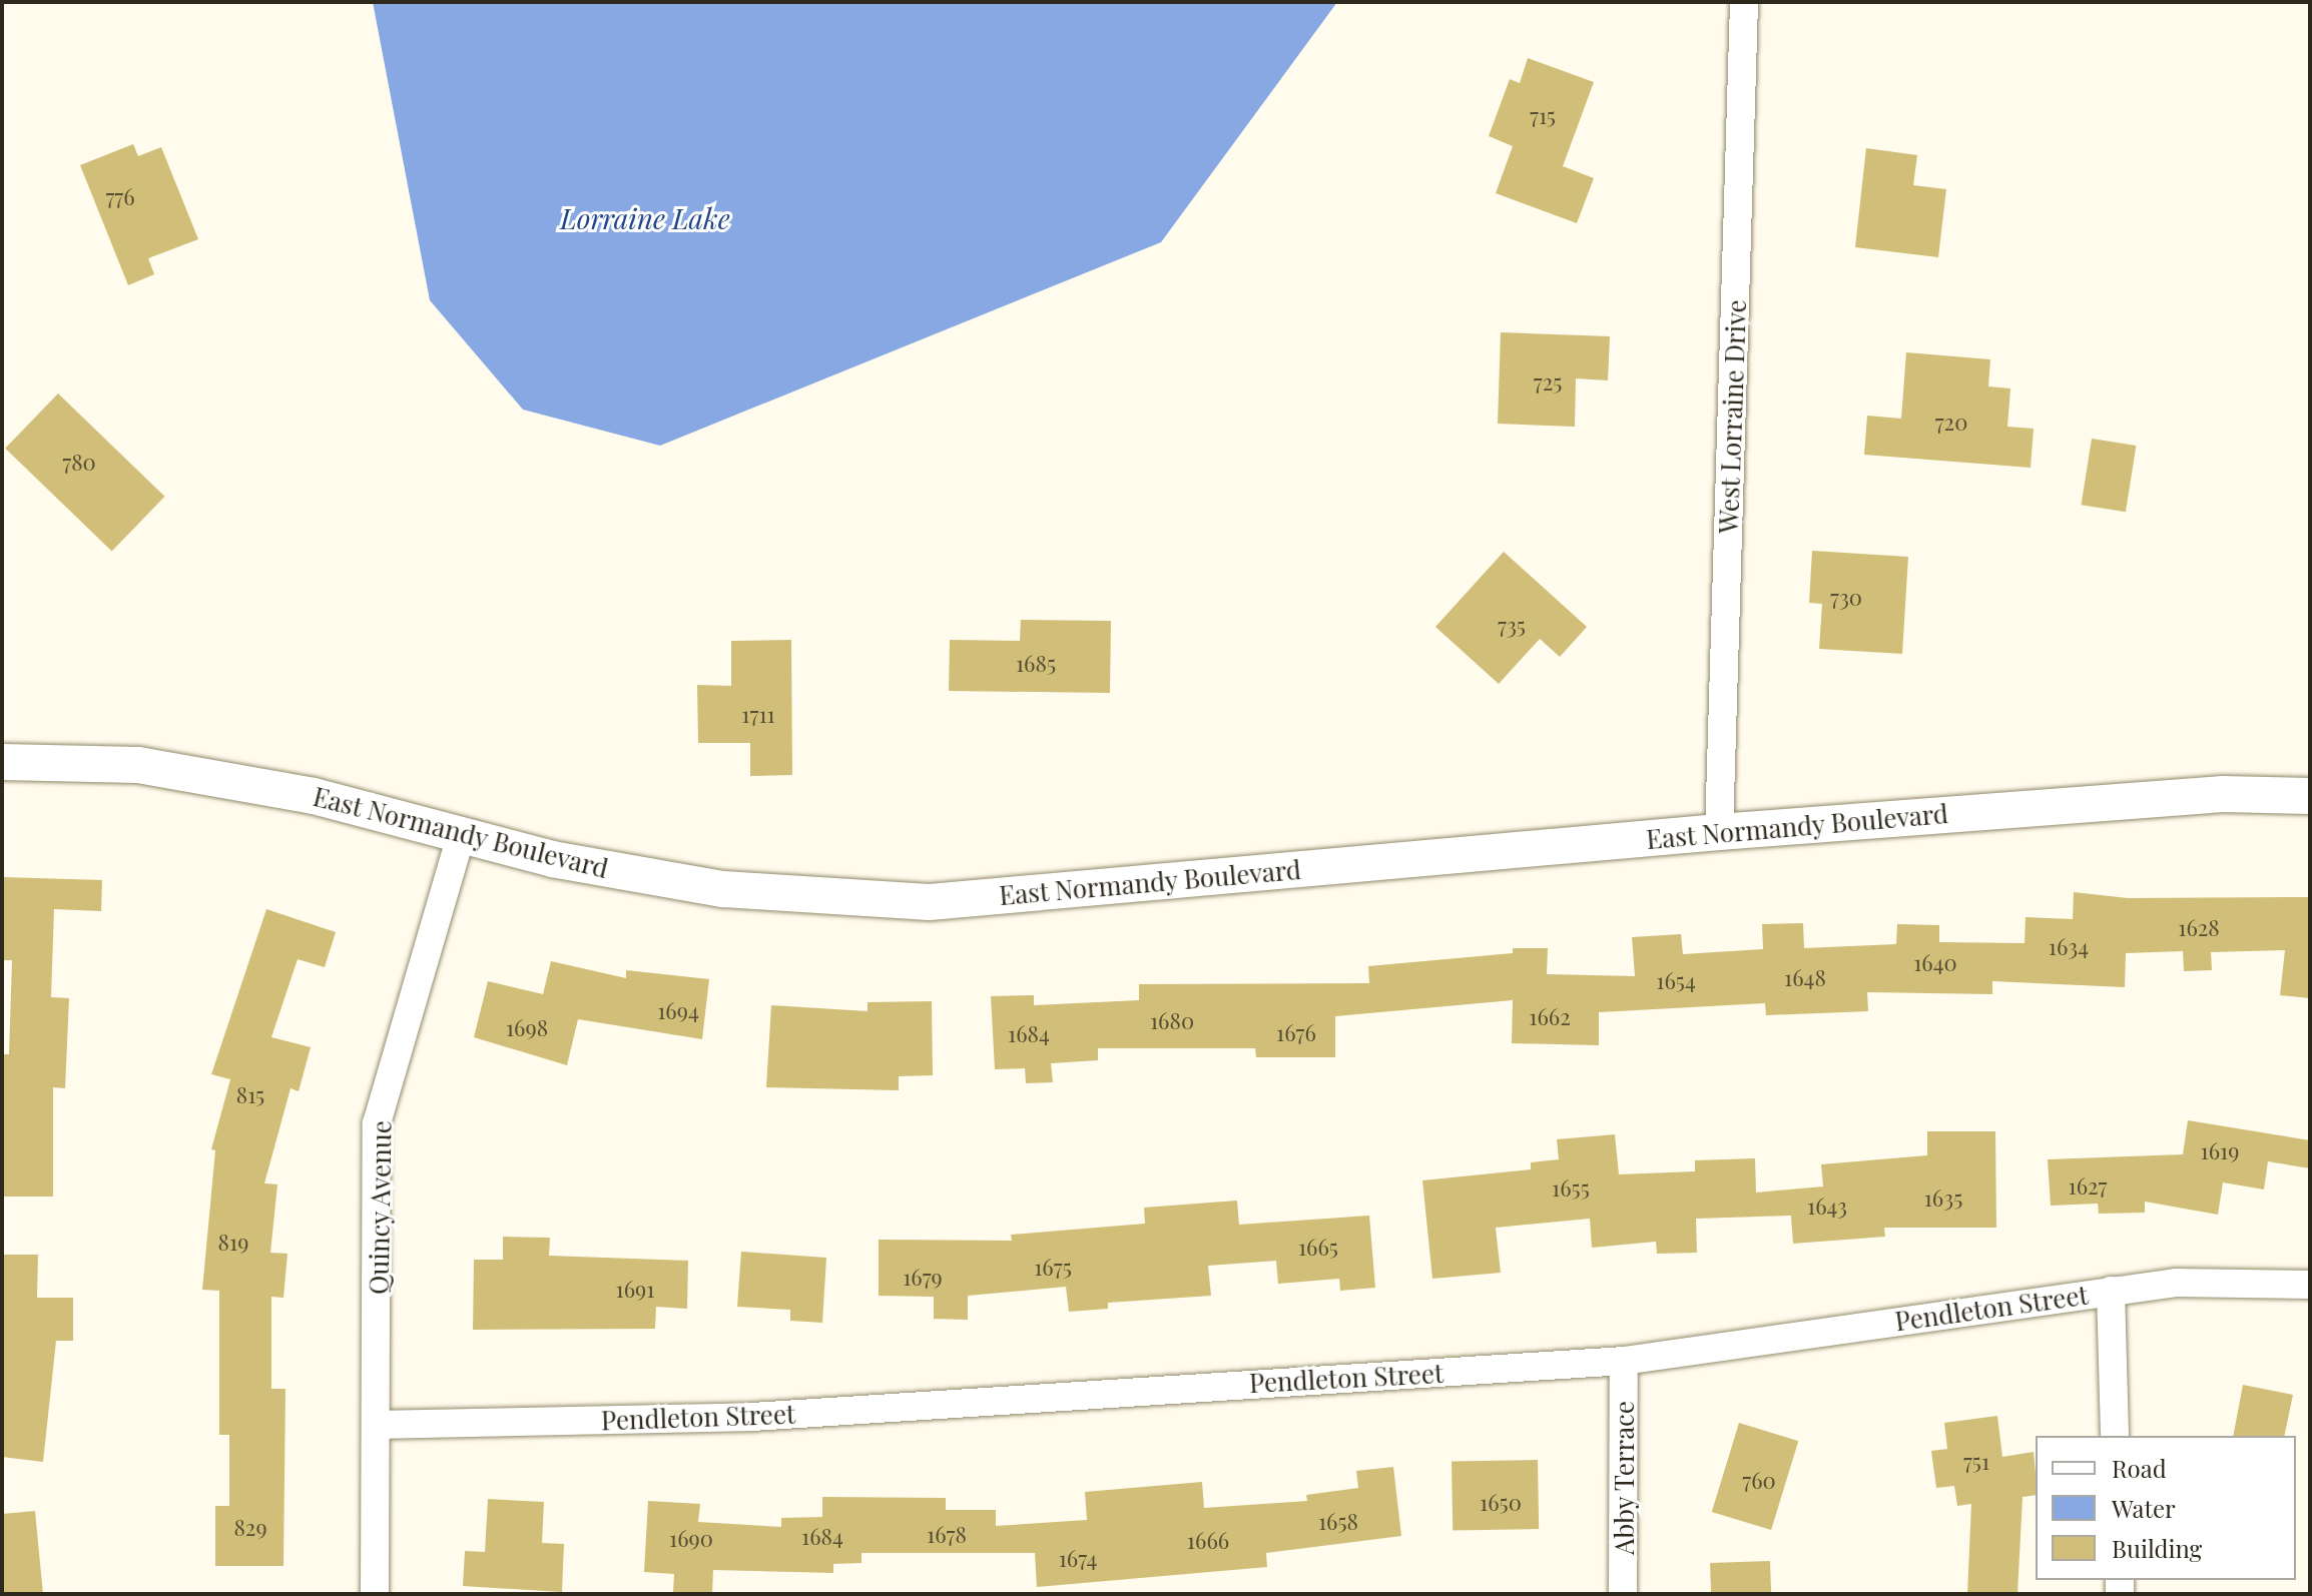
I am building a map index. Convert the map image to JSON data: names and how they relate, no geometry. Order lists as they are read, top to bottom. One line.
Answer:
{"streets":{"street":["West Lorraine Drive","East Normandy Boulevard","Quincy Avenue","Pendleton Street","Abby Terrace"]},"crossings":[["West Lorraine Drive","East Normandy Boulevard"],["East Normandy Boulevard","Quincy Avenue"],["Quincy Avenue","Pendleton Street"],["Pendleton Street","Abby Terrace"]],"water":["Lorraine Lake"],"house_numbers":["715","776","725","720","780","730","735","1685","1711","1628","1634","1640","1648","1654","1694","1662","1680","1698","1676","1684","815","1619","1627","1655","1635","1643","819","1665","1675","1679","1691","751","760","1650","1658","829","1678","1684","1690","1666","1674"],"legend":["Road","Water","Building"]}
